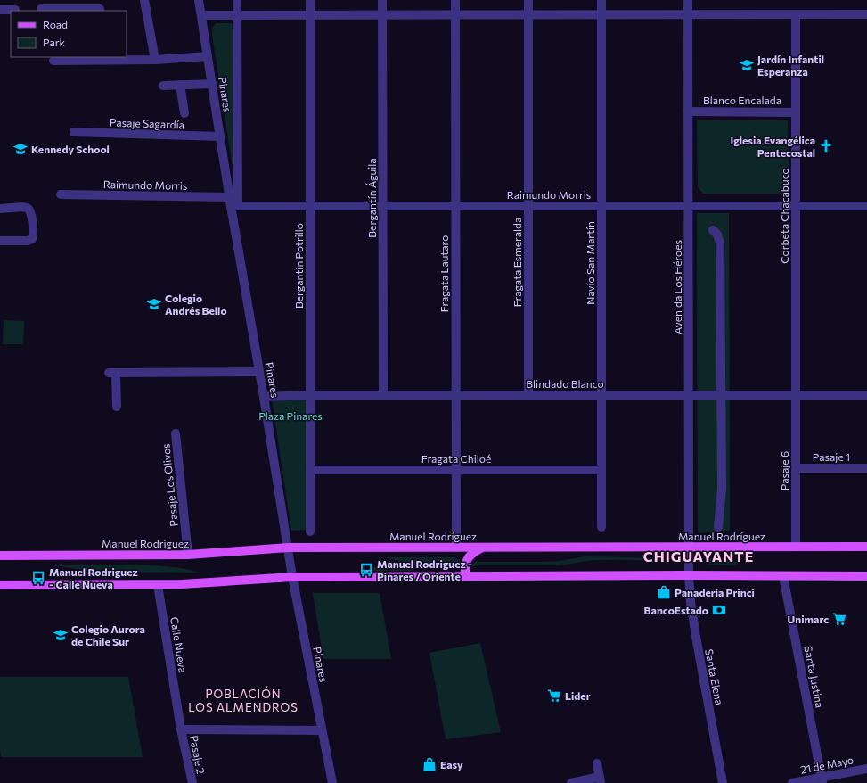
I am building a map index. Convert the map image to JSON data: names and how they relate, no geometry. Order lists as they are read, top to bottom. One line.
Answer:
{"streets":{"main road":["Manuel Rodríguez"],"street":["Pinares","Blanco Encalada","Pasaje Sagardía","Raimundo Morris","Bergantín Águila","Corbeta Chacabuco","Fragata Esmeralda","Navío San Martín","Bergantín Potrillo","Fragata Lautaro","Avenida Los Héroes","Blindado Blanco","Pasaje 1","Fragata Chiloé","Pasaje 6","Pasaje Los Olivos","Calle Nueva","Santa Elena","Santa Justina","Pasaje 2","21 de Mayo"]},"crossings":[["Pinares","Pasaje Sagardía"],["Pinares","Raimundo Morris"],["Pinares","Blindado Blanco"],["Pinares","Manuel Rodríguez"],["Blanco Encalada","Corbeta Chacabuco"],["Blanco Encalada","Avenida Los Héroes"],["Raimundo Morris","Bergantín Águila"],["Raimundo Morris","Corbeta Chacabuco"],["Raimundo Morris","Fragata Esmeralda"],["Raimundo Morris","Navío San Martín"],["Raimundo Morris","Bergantín Potrillo"],["Raimundo Morris","Fragata Lautaro"],["Raimundo Morris","Avenida Los Héroes"],["Bergantín Águila","Blindado Blanco"],["Corbeta Chacabuco","Blindado Blanco"],["Corbeta Chacabuco","Pasaje 6"],["Fragata Esmeralda","Blindado Blanco"],["Navío San Martín","Blindado Blanco"],["Navío San Martín","Fragata Chiloé"],["Bergantín Potrillo","Blindado Blanco"],["Bergantín Potrillo","Fragata Chiloé"],["Fragata Lautaro","Blindado Blanco"],["Fragata Lautaro","Fragata Chiloé"],["Fragata Lautaro","Manuel Rodríguez"],["Avenida Los Héroes","Blindado Blanco"],["Avenida Los Héroes","Manuel Rodríguez"],["Avenida Los Héroes","Santa Elena"],["Blindado Blanco","Pasaje 6"],["Pasaje 1","Pasaje 6"],["Pasaje 6","Manuel Rodríguez"],["Pasaje Los Olivos","Manuel Rodríguez"],["Calle Nueva","Pasaje 2"],["Santa Justina","21 de Mayo"]],"districts":["CHIGUAYANTE","POBLACIÓN LOS ALMENDROS"],"parks":["Plaza Pinares"],"places":{"school or university":["Jardín Infantil Esperanza","Kennedy School","Colegio Andrés Bello","Colegio Aurora de Chile Sur"],"church":["Iglesia Evangélica Pentecostal"],"bus stop":["Manuel Rodriguez - Pinares / Oriente","Manuel Rodriguez - Calle Nueva"],"shop":["Panadería Princi","Easy"],"bank":["BancoEstado"],"supermarket":["Unimarc","Lider"]},"legend":["Road","Park"]}
